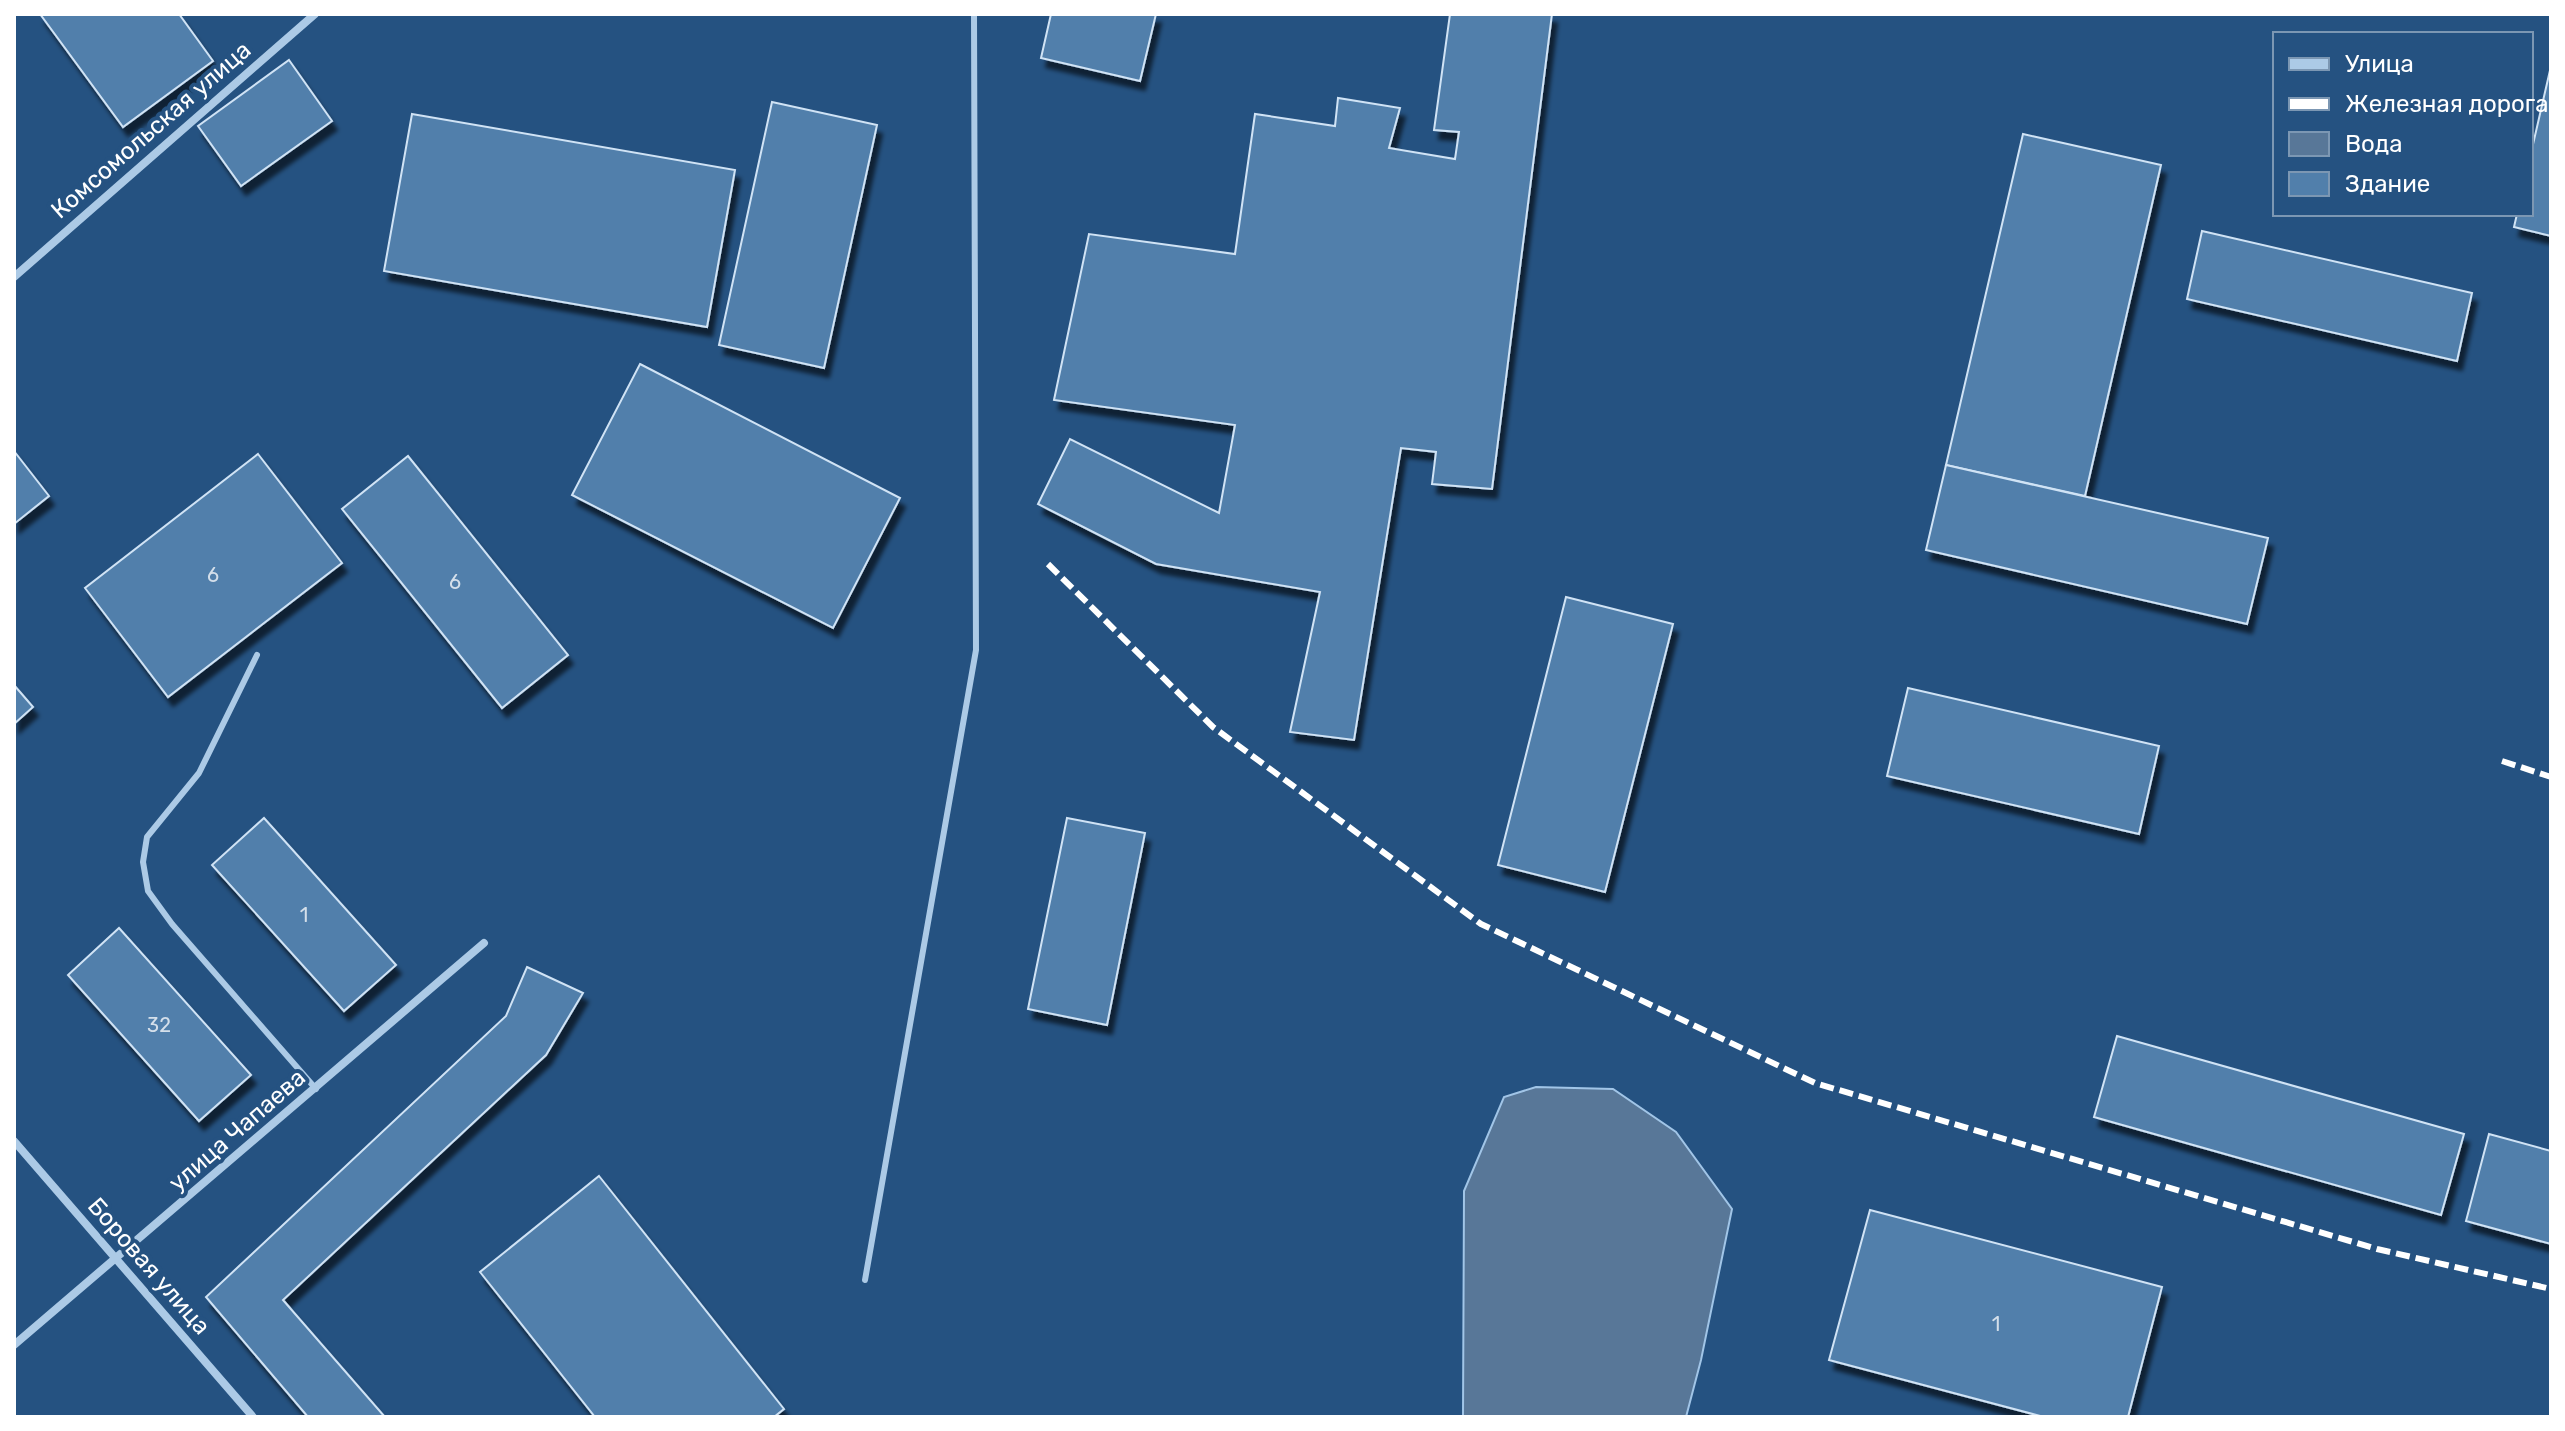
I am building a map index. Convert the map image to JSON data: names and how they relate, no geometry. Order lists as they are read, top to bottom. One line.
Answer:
{"streets":{"street":["Комсомольская улица","улица Чапаева","Боровая улица"]},"crossings":[["улица Чапаева","Боровая улица"]],"house_numbers":["6","6","1","32","1"],"legend":["Улица","Железная дорога","Вода","Здание"]}
